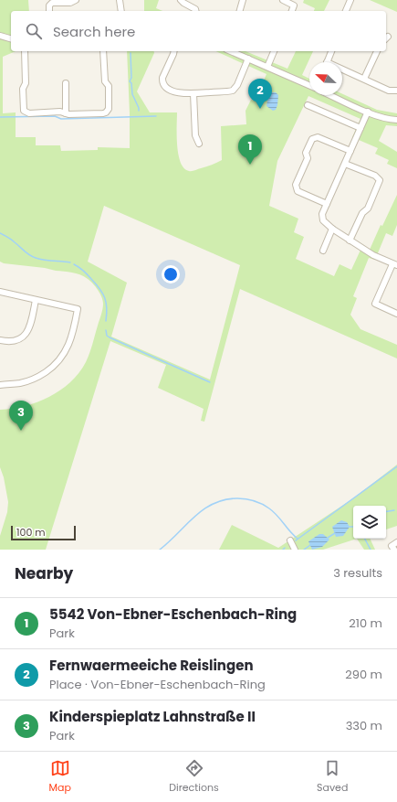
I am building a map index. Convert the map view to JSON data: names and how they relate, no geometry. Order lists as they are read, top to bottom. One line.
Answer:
{"scale_bar":"100 m","north":"top left","page":{"search":"Search here","pins":["2","1","3"],"scale":"100 m","heading":["Nearby","3 results"],"list":[{"mark":"1","name":"5542 Von-Ebner-Eschenbach-Ring","note":"Park","value":"210 m"},{"mark":"2","name":"Fernwaermeeiche Reislingen","note":"Place · Von-Ebner-Eschenbach-Ring","value":"290 m"},{"mark":"3","name":"Kinderspieplatz Lahnstraße II","note":"Park","value":"330 m"}],"nav":["Map","Directions","Saved"]}}
